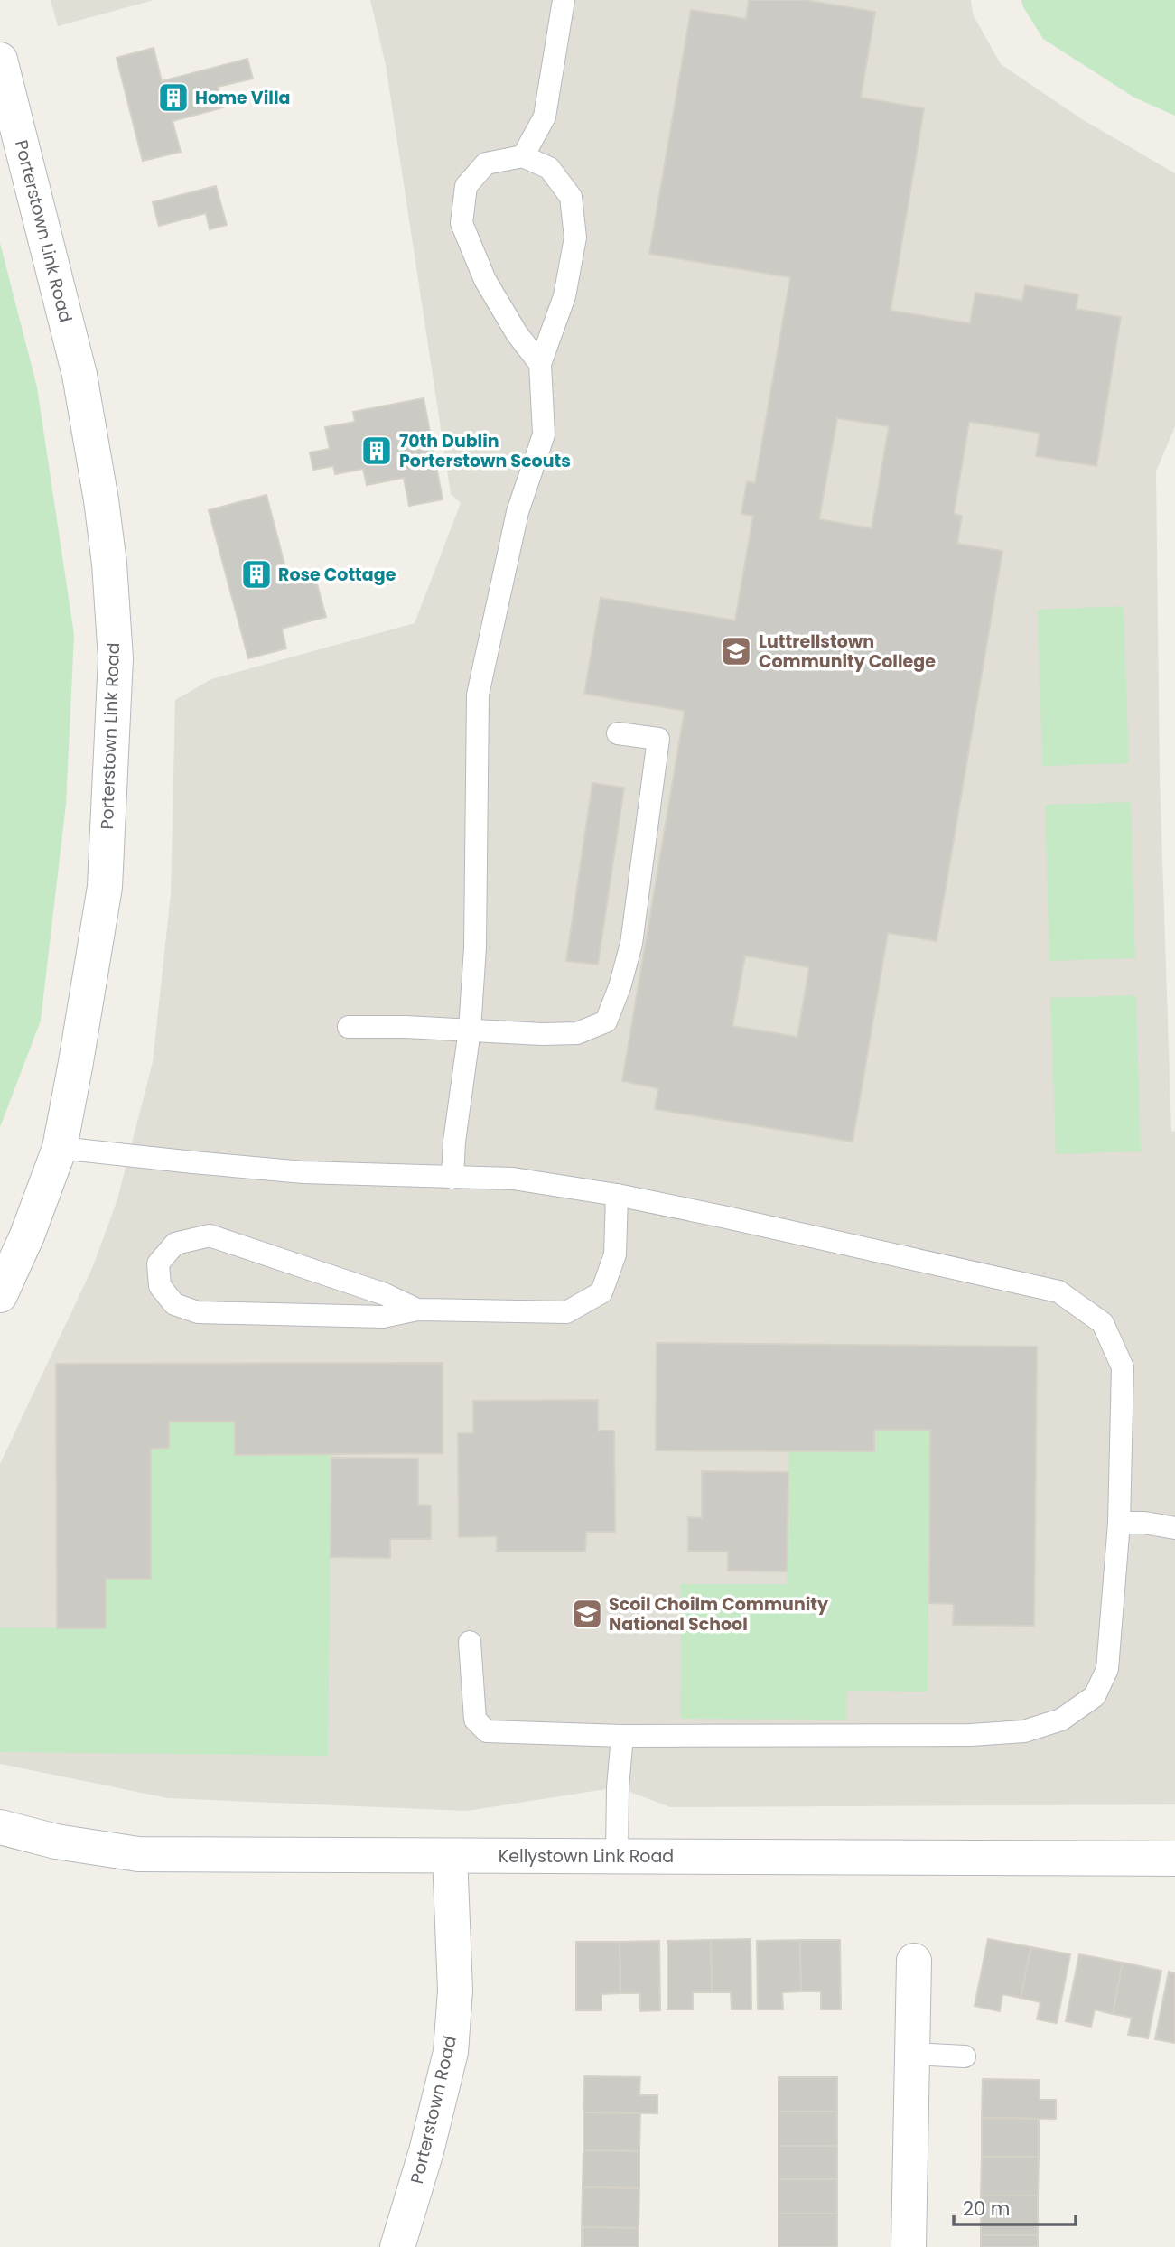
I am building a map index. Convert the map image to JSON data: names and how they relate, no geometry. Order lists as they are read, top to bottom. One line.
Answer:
{"streets":{"street":["Porterstown Link Road","Kellystown Link Road","Porterstown Road"]},"crossings":[["Kellystown Link Road","Porterstown Road"]],"places":{"building":["Home Villa","70th Dublin Porterstown Scouts","Rose Cottage"],"school or university":["Luttrellstown Community College","Scoil Choilm Community National School"]},"scale_bar":"20 m"}
